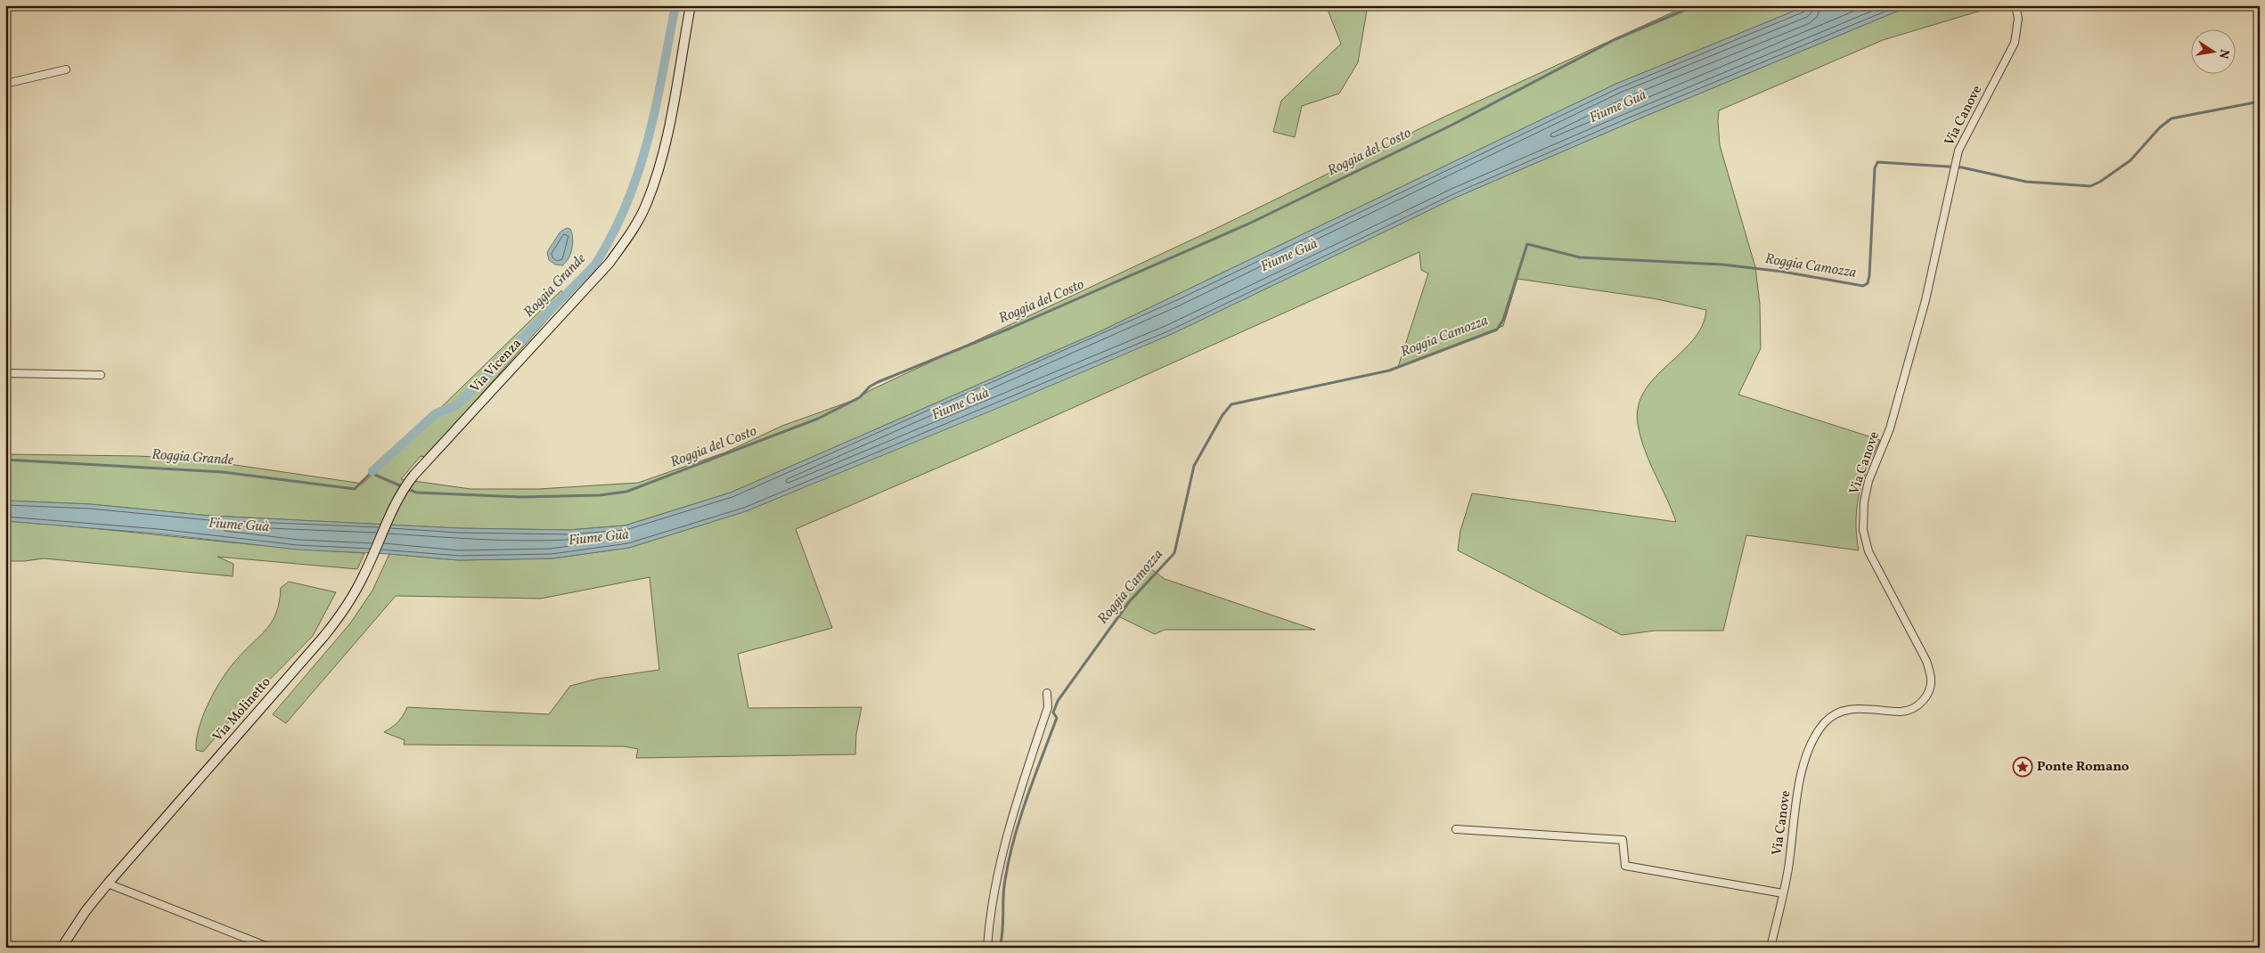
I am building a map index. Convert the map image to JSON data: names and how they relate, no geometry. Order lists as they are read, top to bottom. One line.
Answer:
{"streets":{"main road":["Via Vicenza","Via Molinetto"],"street":["Via Canove"]},"crossings":[["Via Vicenza","Via Molinetto"]],"water":["Fiume Guà","Roggia del Costo","Roggia Camozza","Roggia Grande"],"places":{"place":["Ponte Romano"]},"north":"right"}
